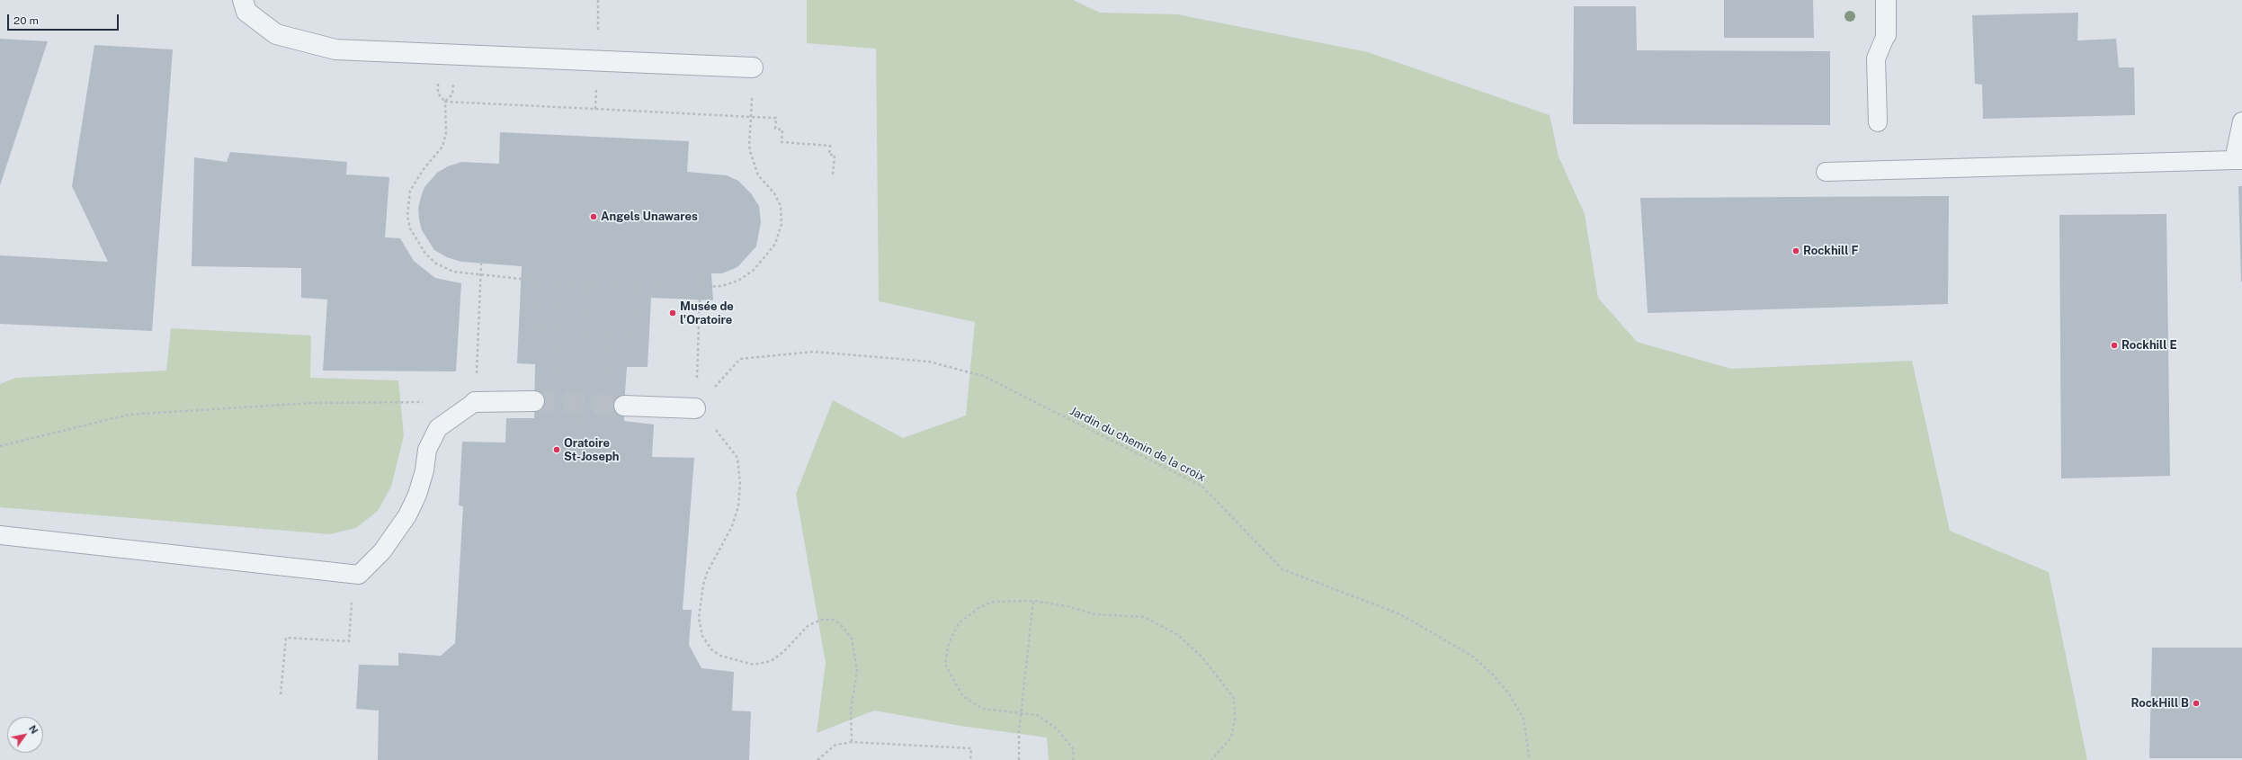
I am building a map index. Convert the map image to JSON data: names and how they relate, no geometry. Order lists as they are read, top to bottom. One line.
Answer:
{"streets":{"path":["Jardin du chemin de la croix"]},"places":["Angels Unawares","Rockhill F","Musée de l'Oratoire","Rockhill E","Oratoire St-Joseph","RockHill B"],"scale_bar":"20 m","north":"top right"}
